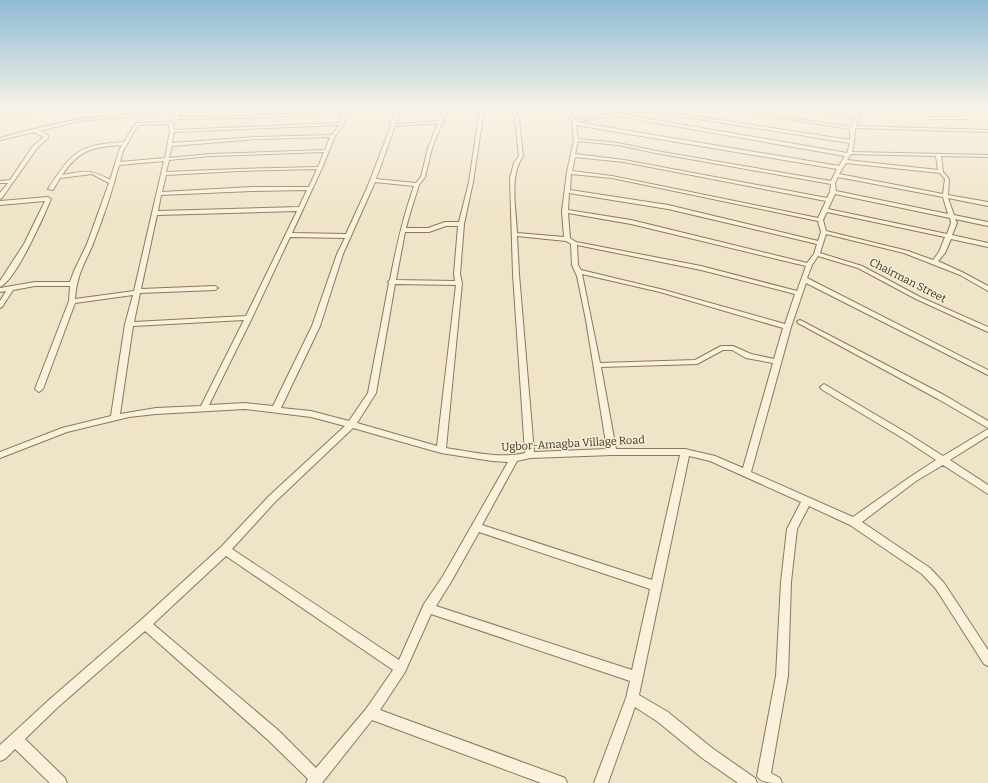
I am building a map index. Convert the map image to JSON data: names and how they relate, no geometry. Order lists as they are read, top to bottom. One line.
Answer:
{"streets":{"street":["Chairman Street","Ugbor-Amagba Village Road"]}}
